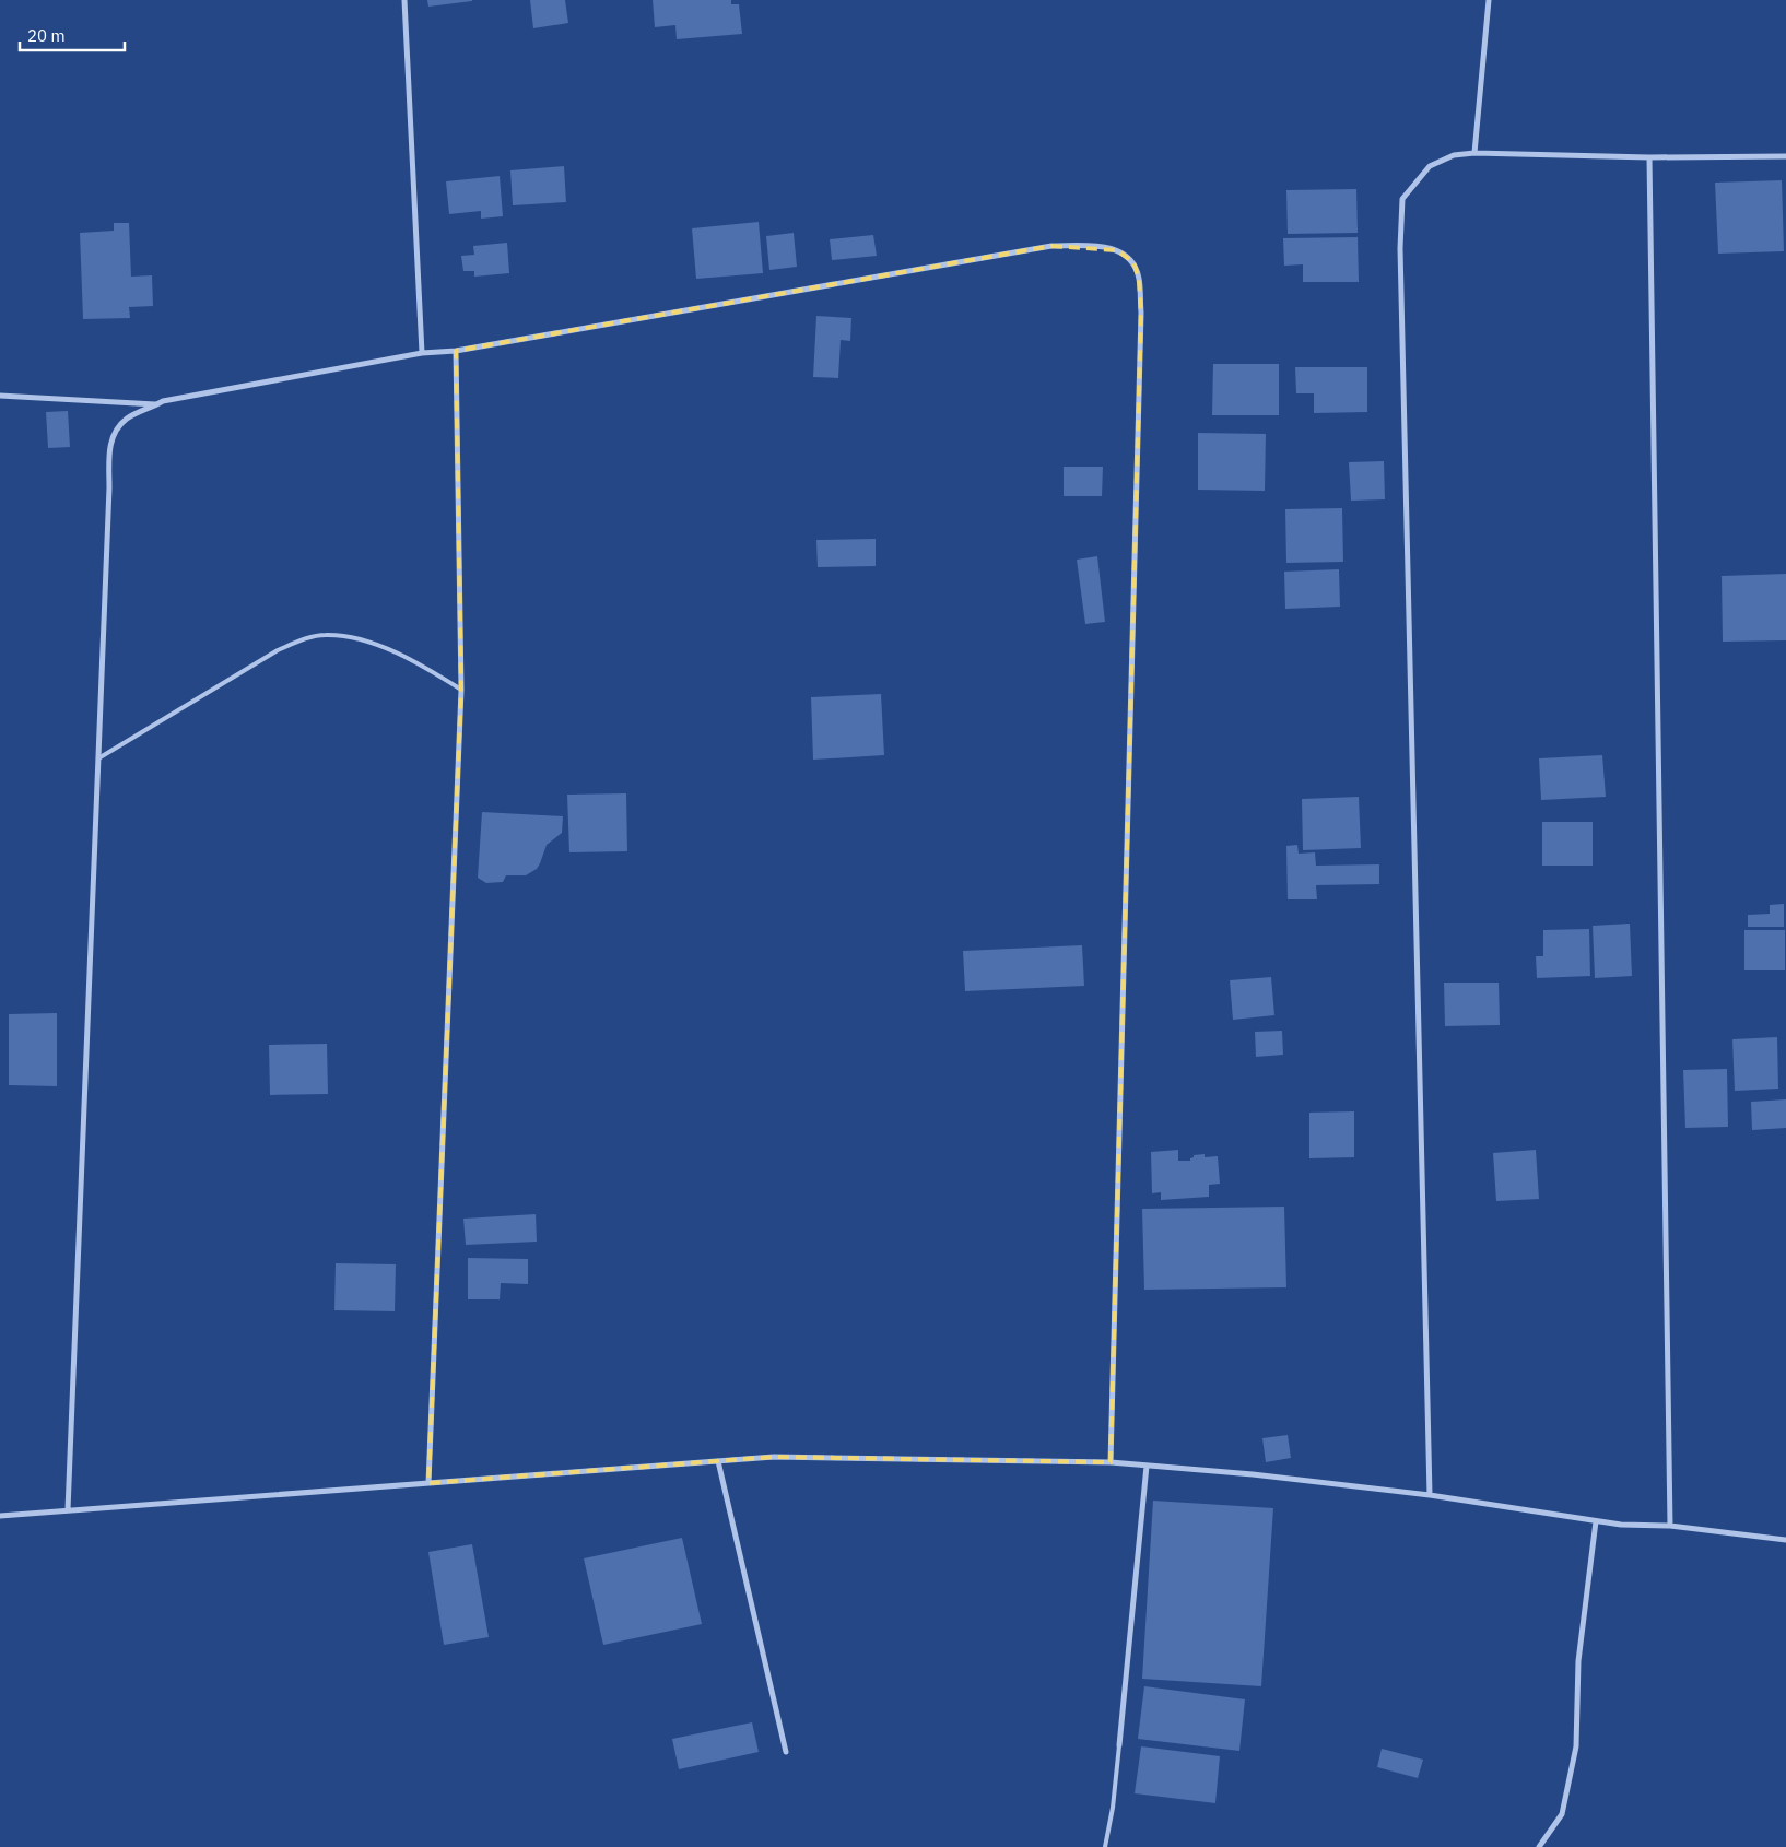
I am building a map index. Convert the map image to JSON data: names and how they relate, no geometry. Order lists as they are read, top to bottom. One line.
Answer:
{"scale_bar":"20 m"}
